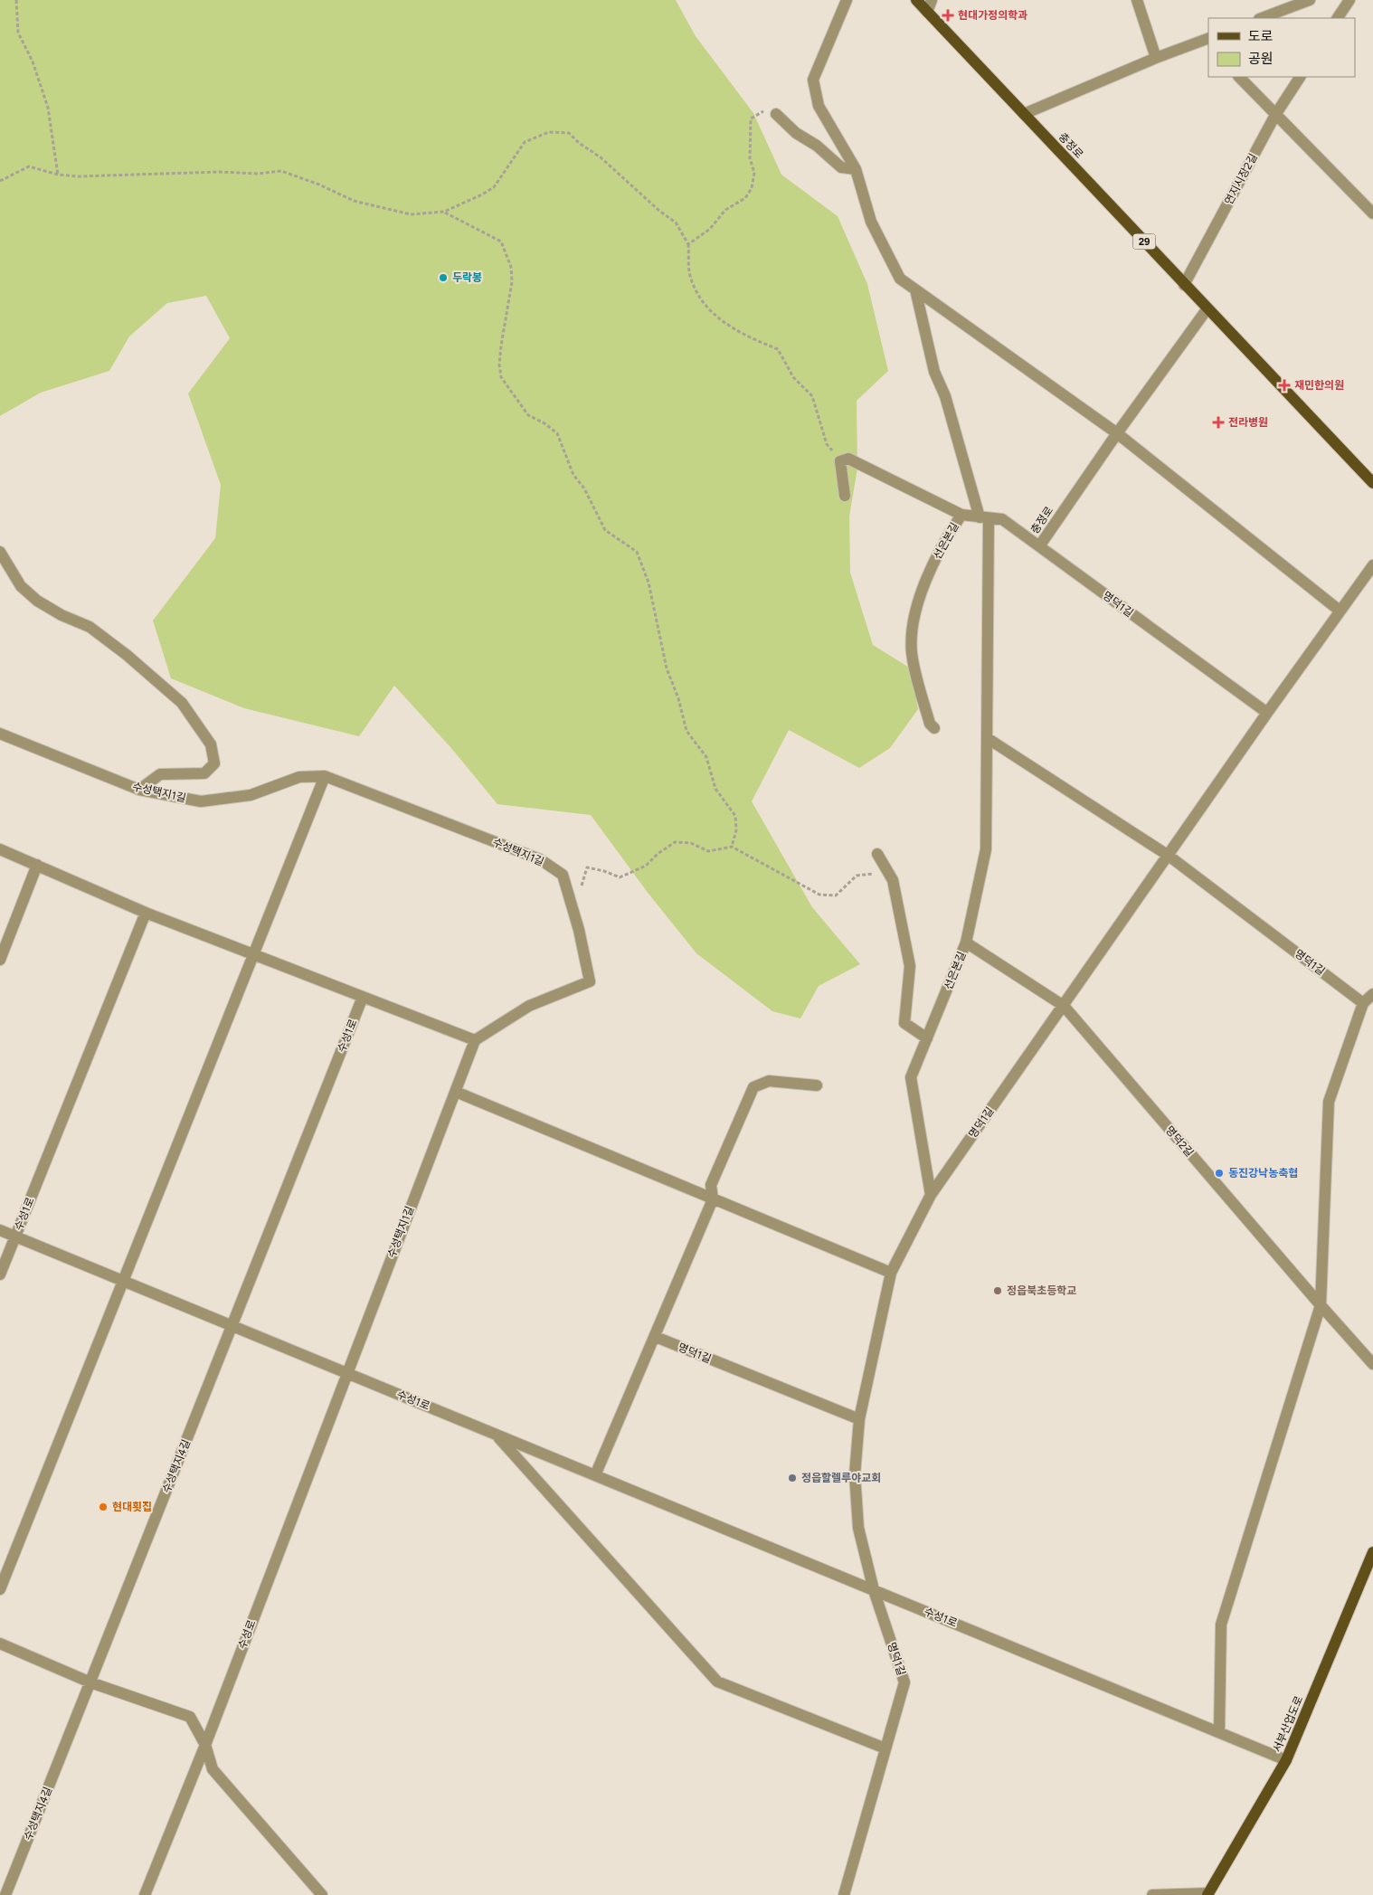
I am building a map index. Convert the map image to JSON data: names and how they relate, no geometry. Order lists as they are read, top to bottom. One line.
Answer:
{"streets":{"main road":["충정로","29","서부산업도로"],"street":["연지시장2길","선은본길","명덕1길","수성택지1길","수성1로","명덕2길","수성택지4길","수성로"]},"crossings":[["충정로","연지시장2길"],["충정로","명덕1길"],["선은본길","명덕1길"],["선은본길","명덕2길"],["명덕1길","수성1로"],["명덕1길","명덕2길"],["수성택지1길","수성1로"],["수성택지1길","수성로"],["수성1로","수성택지4길"],["수성1로","수성로"],["수성1로","서부산업도로"]],"places":{"health":["현대가정의학과","재민한의원","전라병원"],"other":["두락봉","동진강낙농축협","정읍북초등학교","정읍할렐루야교회","현대횟집"]},"legend":["도로","공원"]}
